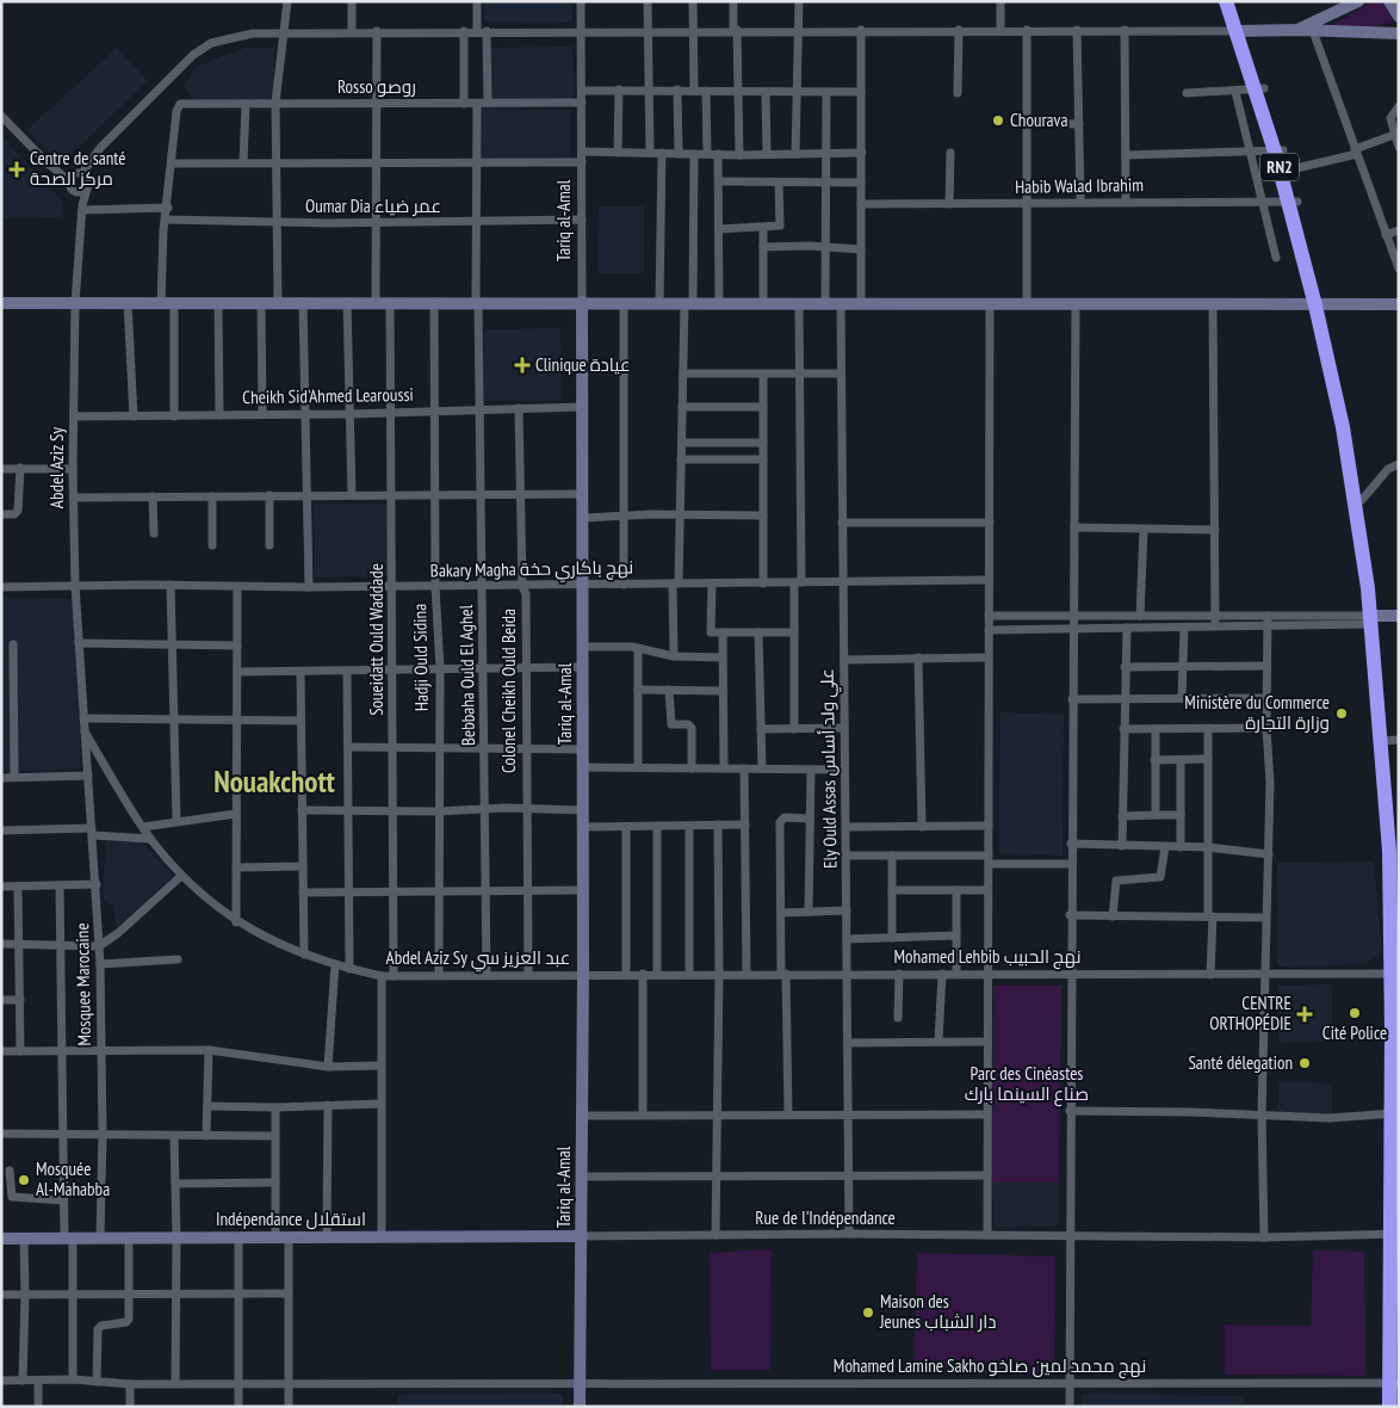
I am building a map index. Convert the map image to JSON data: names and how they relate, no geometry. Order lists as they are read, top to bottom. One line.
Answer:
{"streets":{"highway":["RN2"],"street":["Rosso روصو","Habib Walad Ibrahim","Oumar Dia عمر ضياء","Tariq al-Amal","Cheikh Sid'Ahmed Learoussi","Abdel Aziz Sy","Bakary Magha نهج باكاري حخة","Soueidatt Ould Waddade","Hadji Ould Sidina","Bebbaha Ould El Aghel","Colonel Cheikh Ould Beida","Ely Ould Assas علي ولد أساس","Mohamed Lehbib نهج الحبيب","Abdel Aziz Sy عبد العزيز سي","Mosquee Marocaine","Rue de l'Indépendance","Indépendance استقلال","Mohamed Lamine Sakho نهج محمد لمين صاخو"]},"crossings":[["Rosso روصو","Tariq al-Amal"],["Rosso روصو","Bebbaha Ould El Aghel"],["RN2","Habib Walad Ibrahim"],["RN2","Mohamed Lehbib نهج الحبيب"],["RN2","Rue de l'Indépendance"],["RN2","Mohamed Lamine Sakho نهج محمد لمين صاخو"],["Oumar Dia عمر ضياء","Tariq al-Amal"],["Oumar Dia عمر ضياء","Bebbaha Ould El Aghel"],["Tariq al-Amal","Cheikh Sid'Ahmed Learoussi"],["Tariq al-Amal","Bakary Magha نهج باكاري حخة"],["Tariq al-Amal","Mohamed Lehbib نهج الحبيب"],["Tariq al-Amal","Abdel Aziz Sy عبد العزيز سي"],["Tariq al-Amal","Rue de l'Indépendance"],["Tariq al-Amal","Indépendance استقلال"],["Tariq al-Amal","Mohamed Lamine Sakho نهج محمد لمين صاخو"],["Cheikh Sid'Ahmed Learoussi","Abdel Aziz Sy"],["Cheikh Sid'Ahmed Learoussi","Soueidatt Ould Waddade"],["Cheikh Sid'Ahmed Learoussi","Hadji Ould Sidina"],["Cheikh Sid'Ahmed Learoussi","Bebbaha Ould El Aghel"],["Cheikh Sid'Ahmed Learoussi","Colonel Cheikh Ould Beida"],["Abdel Aziz Sy","Bakary Magha نهج باكاري حخة"],["Abdel Aziz Sy","Abdel Aziz Sy عبد العزيز سي"],["Abdel Aziz Sy","Mosquee Marocaine"],["Bakary Magha نهج باكاري حخة","Soueidatt Ould Waddade"],["Bakary Magha نهج باكاري حخة","Hadji Ould Sidina"],["Bakary Magha نهج باكاري حخة","Bebbaha Ould El Aghel"],["Bakary Magha نهج باكاري حخة","Colonel Cheikh Ould Beida"],["Bakary Magha نهج باكاري حخة","Ely Ould Assas علي ولد أساس"],["Soueidatt Ould Waddade","Abdel Aziz Sy عبد العزيز سي"],["Hadji Ould Sidina","Abdel Aziz Sy عبد العزيز سي"],["Bebbaha Ould El Aghel","Abdel Aziz Sy عبد العزيز سي"],["Colonel Cheikh Ould Beida","Abdel Aziz Sy عبد العزيز سي"],["Ely Ould Assas علي ولد أساس","Mohamed Lehbib نهج الحبيب"],["Ely Ould Assas علي ولد أساس","Rue de l'Indépendance"],["Mohamed Lehbib نهج الحبيب","Abdel Aziz Sy عبد العزيز سي"],["Abdel Aziz Sy عبد العزيز سي","Mosquee Marocaine"],["Mosquee Marocaine","Indépendance استقلال"],["Rue de l'Indépendance","Indépendance استقلال"]],"districts":["Nouakchott"],"parks":["Parc des Cinéastes صناع السينما بارك"],"places":{"other":["Chourava","Ministère du Commerce وزارة التجارة","Cité Police","Santé délegation","Mosquée Al-Mahabba","Maison des Jeunes دار الشباب"],"health":["Centre de santé مركز الصحة","Clinique عيادة","CENTRE ORTHOPÉDIE"]}}
